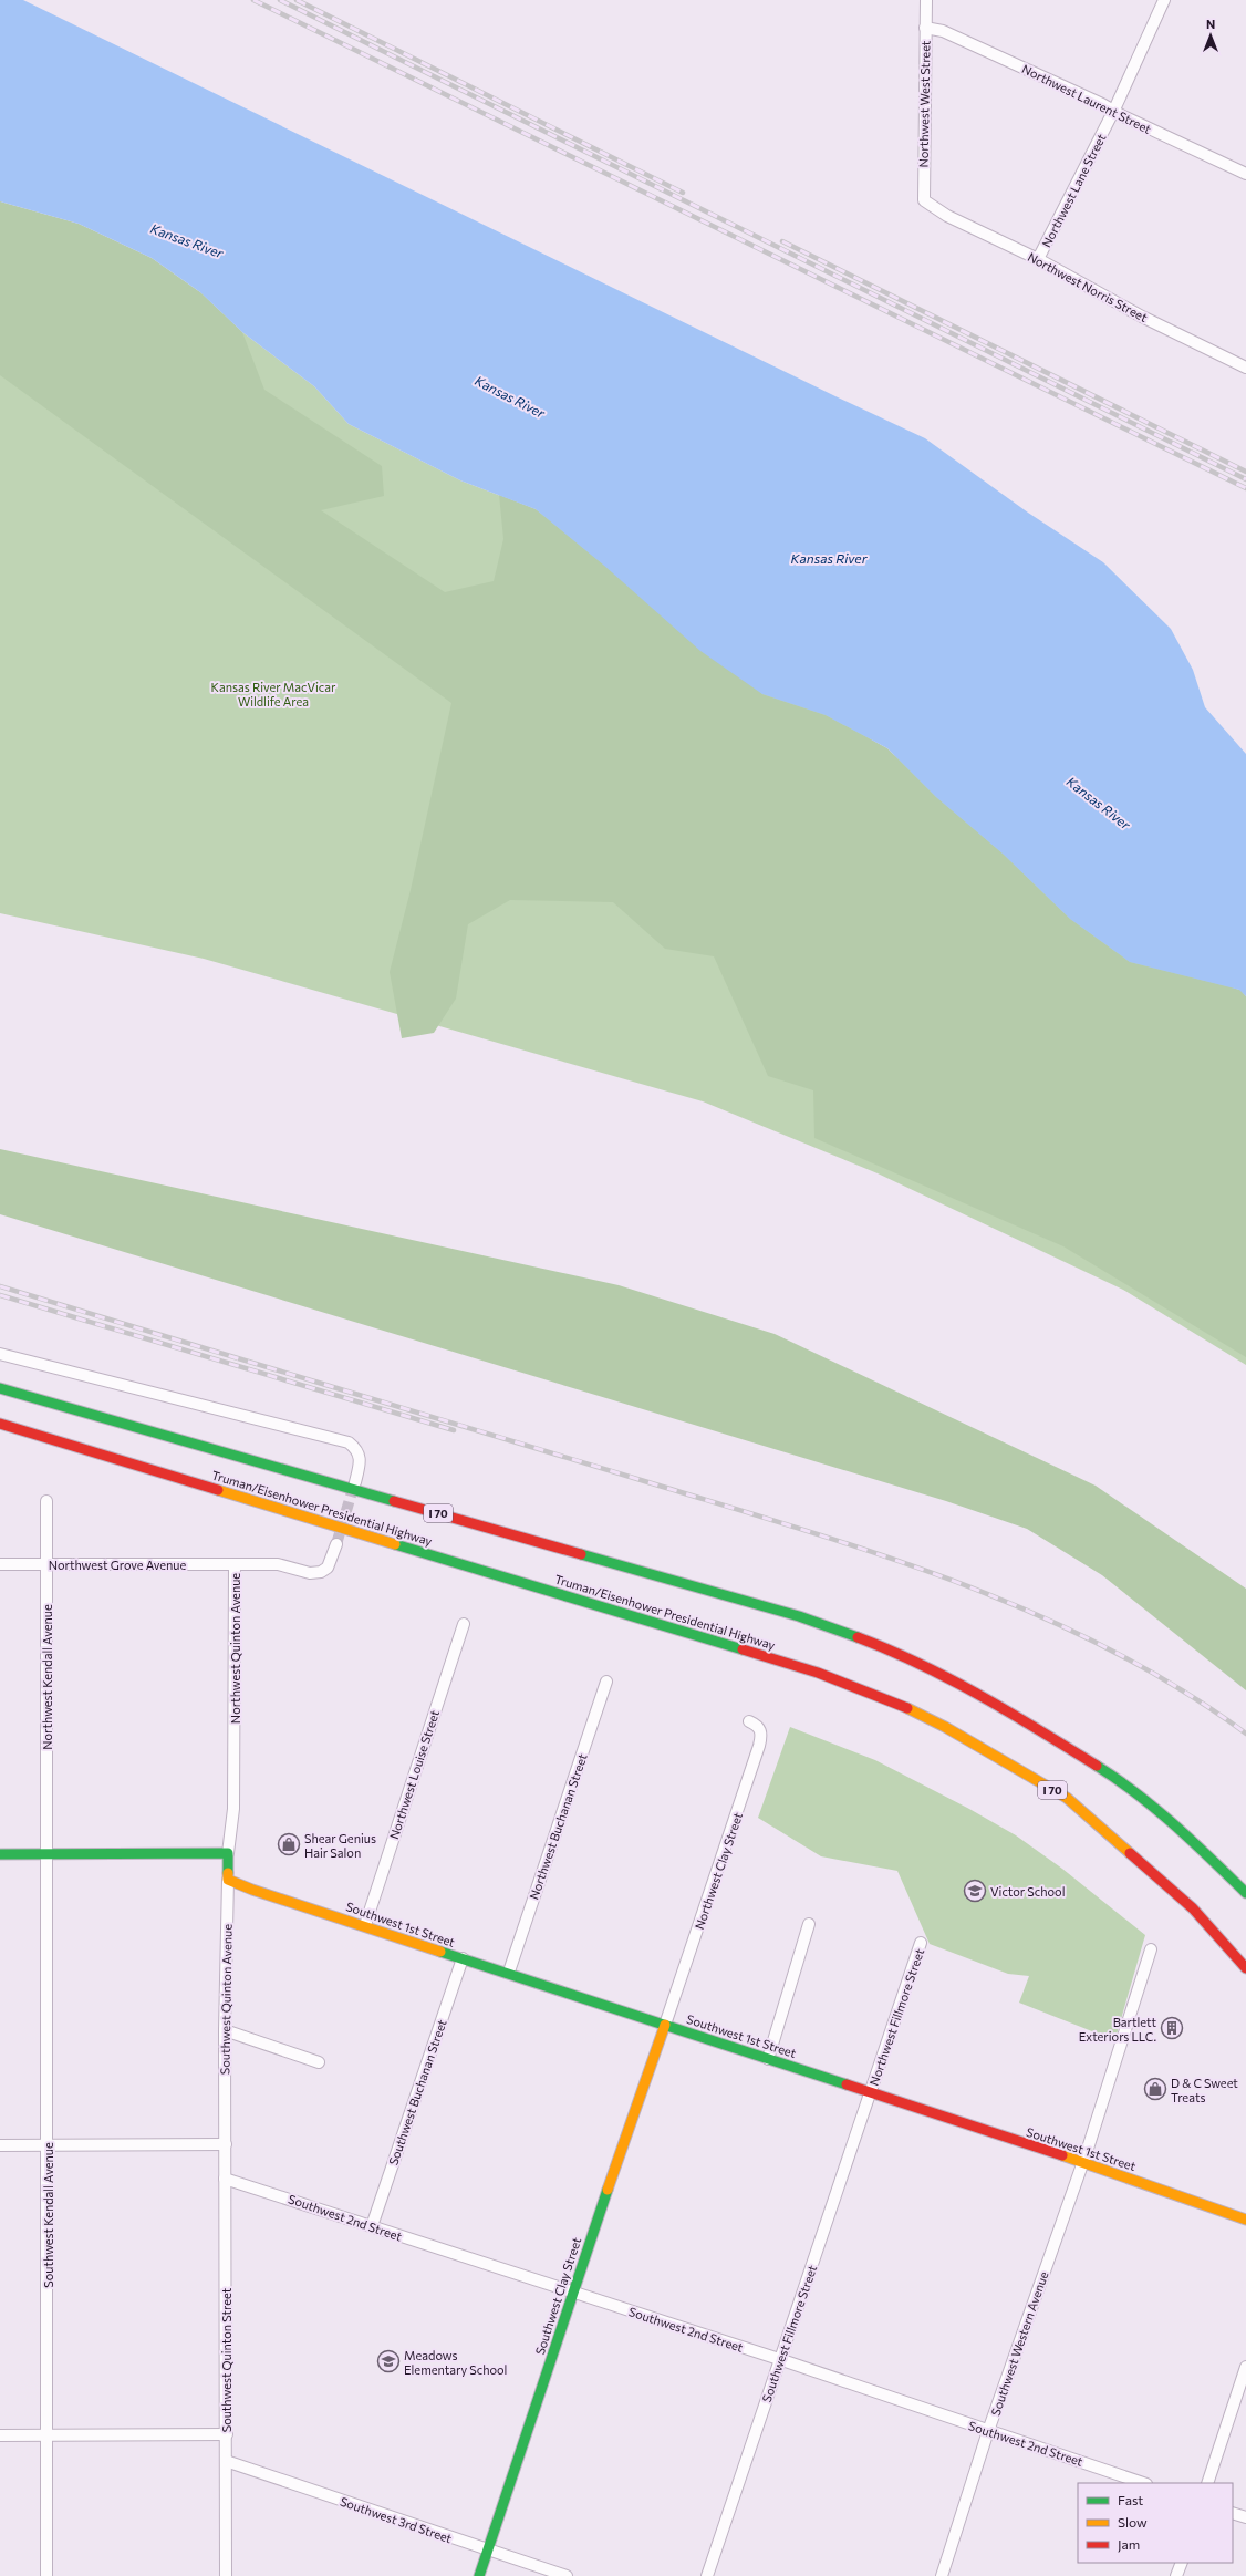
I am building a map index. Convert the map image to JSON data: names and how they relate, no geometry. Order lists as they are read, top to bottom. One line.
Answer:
{"streets":{"main road":["Truman/Eisenhower Presidential Highway","I 70","Southwest 1st Street","Southwest Quinton Avenue","Southwest Clay Street"],"street":["Northwest Laurent Street","Northwest West Street","Northwest Lane Street","Northwest Norris Street","Northwest Grove Avenue","Northwest Quinton Avenue","Northwest Kendall Avenue","Northwest Louise Street","Northwest Buchanan Street","Northwest Clay Street","Northwest Fillmore Street","Southwest Buchanan Street","Southwest Kendall Avenue","Southwest 2nd Street","Southwest Fillmore Street","Southwest Western Avenue","Southwest Quinton Street","Southwest 3rd Street"]},"crossings":[["Northwest Laurent Street","Northwest West Street"],["Northwest Laurent Street","Northwest Lane Street"],["Northwest West Street","Northwest Norris Street"],["Northwest Lane Street","Northwest Norris Street"],["Northwest Grove Avenue","Northwest Quinton Avenue"],["Northwest Grove Avenue","Northwest Kendall Avenue"],["Northwest Quinton Avenue","Southwest Quinton Avenue"],["Northwest Kendall Avenue","Southwest Kendall Avenue"],["Northwest Louise Street","Southwest 1st Street"],["Northwest Buchanan Street","Southwest 1st Street"],["Northwest Clay Street","Southwest 1st Street"],["Northwest Clay Street","Southwest Clay Street"],["Southwest 1st Street","Southwest Quinton Avenue"],["Southwest 1st Street","Northwest Fillmore Street"],["Southwest 1st Street","Southwest Buchanan Street"],["Southwest 1st Street","Southwest Clay Street"],["Southwest 1st Street","Southwest Fillmore Street"],["Southwest 1st Street","Southwest Western Avenue"],["Southwest Quinton Avenue","Southwest Quinton Street"],["Northwest Fillmore Street","Southwest Fillmore Street"],["Southwest Buchanan Street","Southwest 2nd Street"],["Southwest 2nd Street","Southwest Clay Street"],["Southwest 2nd Street","Southwest Fillmore Street"],["Southwest 2nd Street","Southwest Western Avenue"],["Southwest 2nd Street","Southwest Quinton Street"],["Southwest Clay Street","Southwest 3rd Street"],["Southwest Quinton Street","Southwest 3rd Street"]],"water":["Kansas River"],"parks":["Kansas River MacVicar Wildlife Area"],"places":{"shop":["Shear Genius Hair Salon","D & C Sweet Treats"],"school or university":["Victor School","Meadows Elementary School"],"building":["Bartlett Exteriors LLC."]},"legend":["Fast","Slow","Jam"],"north":"top"}
